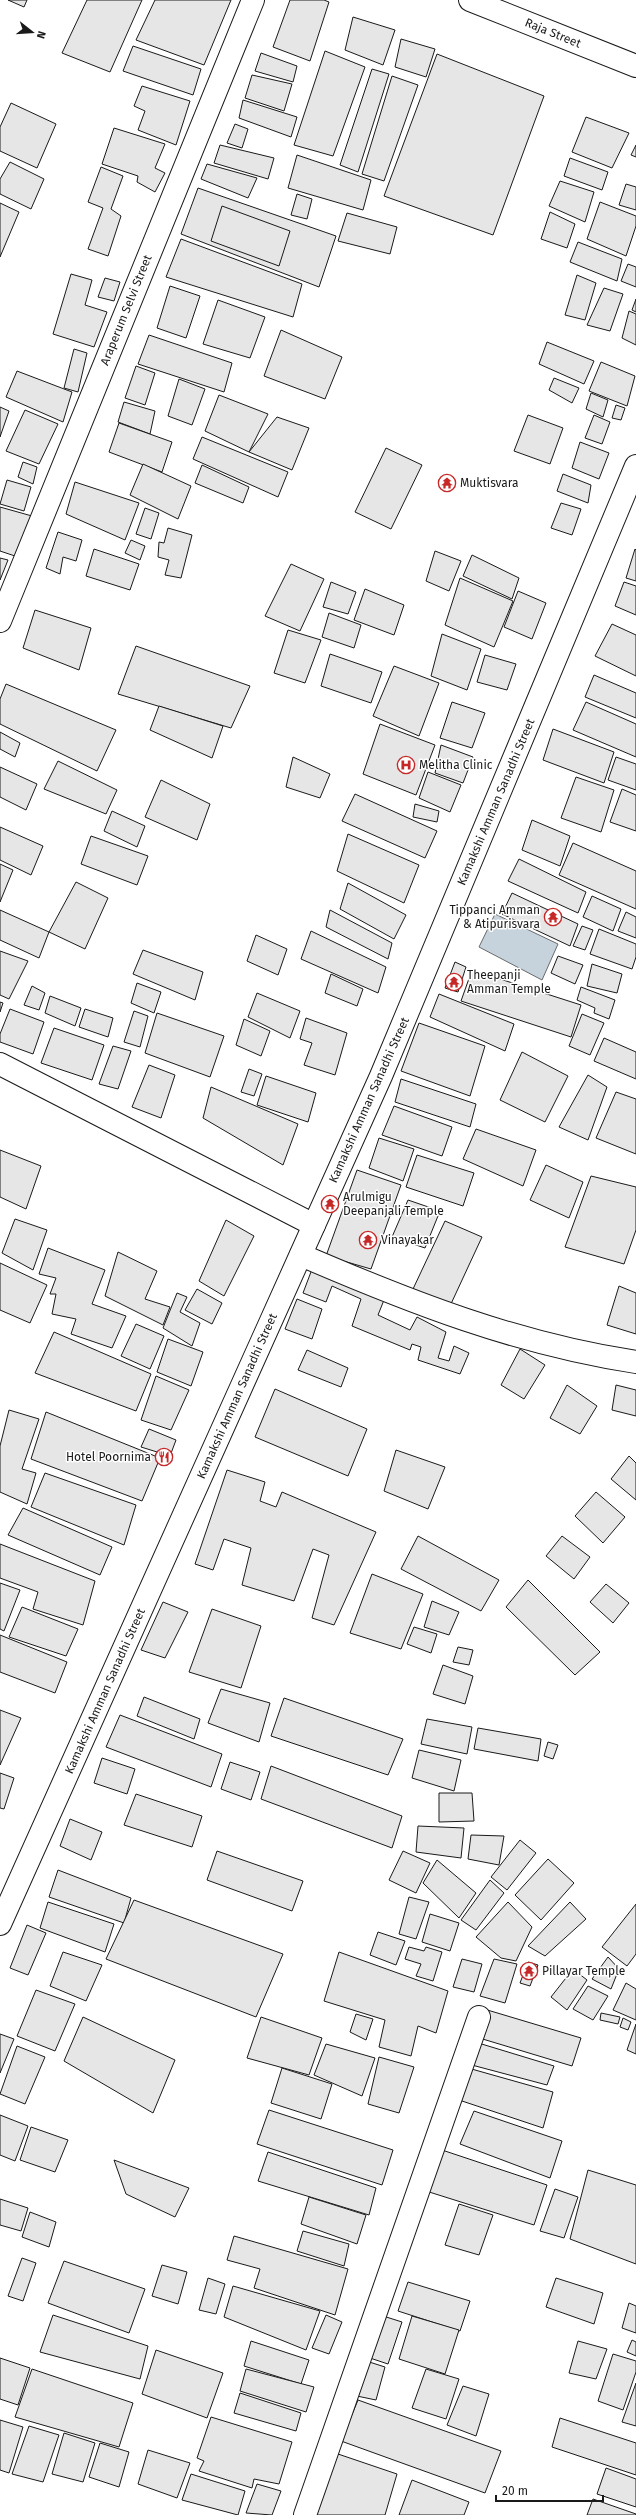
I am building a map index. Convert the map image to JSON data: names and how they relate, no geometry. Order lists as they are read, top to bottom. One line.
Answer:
{"streets":{"street":["Raja Street","Araperum Selvi Street","Kamakshi Amman Sanadhi Street"]},"places":{"temple":["Muktisvara","Tippanci Amman & Atipurisvara","Theepanji Amman Temple","Arulmigu Deepanjali Temple","Vinayakar","Pillayar Temple"],"hospital":["Melitha Clinic"],"restaurant":["Hotel Poornima"]},"scale_bar":"20 m","north":"right"}
